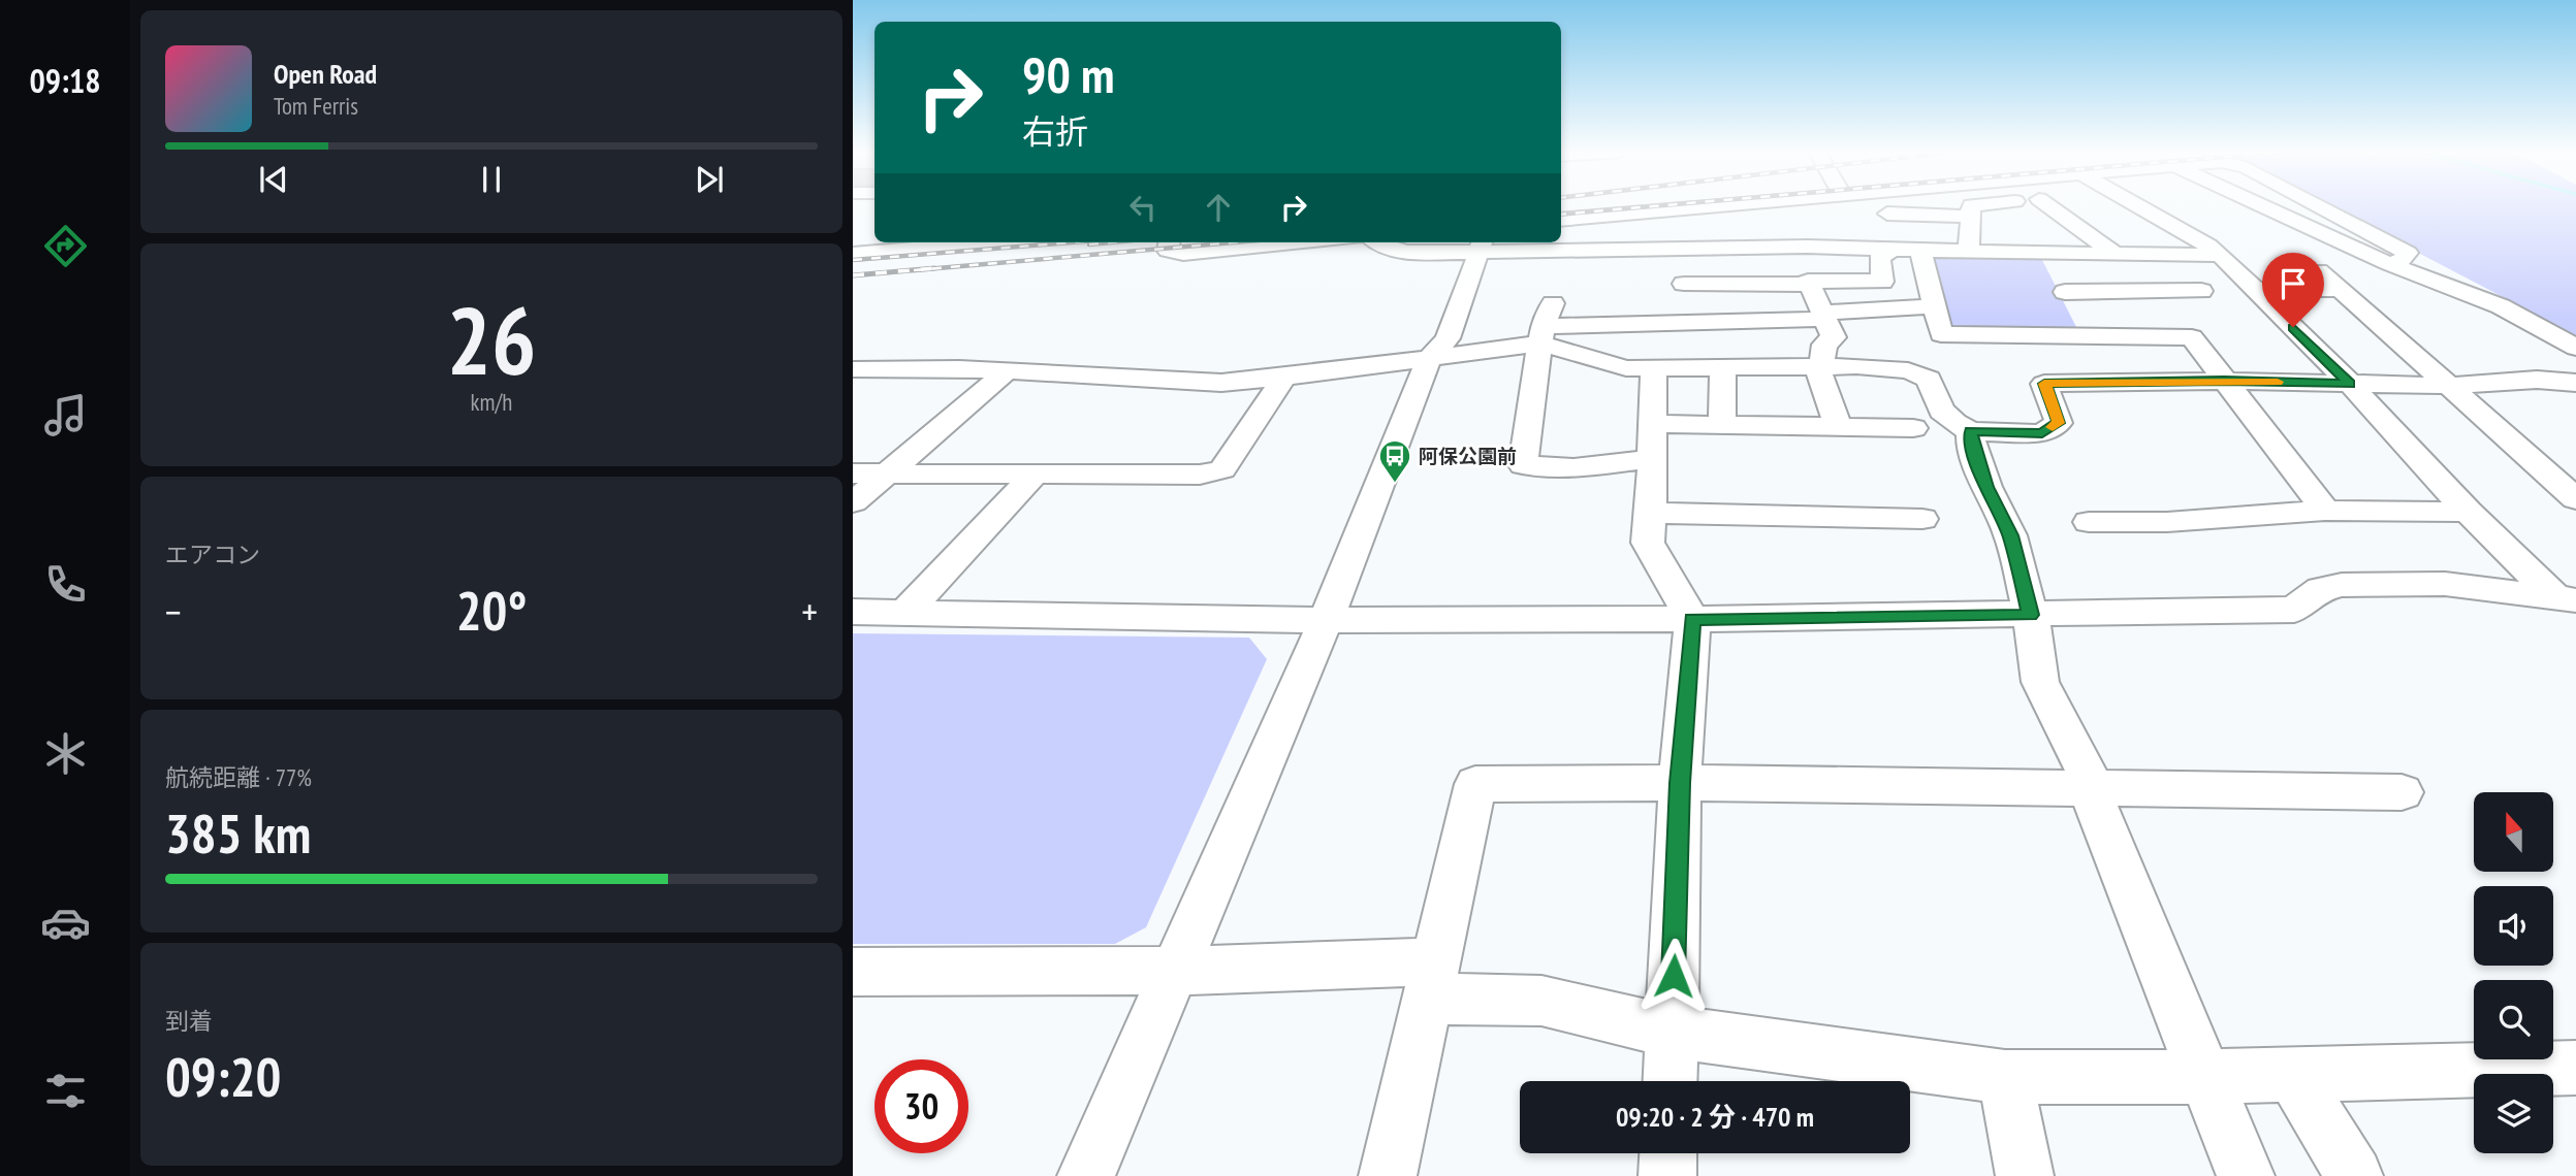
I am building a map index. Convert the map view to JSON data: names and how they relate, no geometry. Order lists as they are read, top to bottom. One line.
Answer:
{"places":{"bus stop":["阿保公園前"]},"north":"top","page":{"tabs":"09:18","turn":["90 m","右折"],"song":["Open Road","Tom Ferris"],"tile":[["26","km/h"],"エアコン",["航続距離 · 77%","385 km"],["到着","09:20"]],"heat":["−","20°","+"],"limit":"30","trip":"09:20 · 2 分 · 470 m"}}
